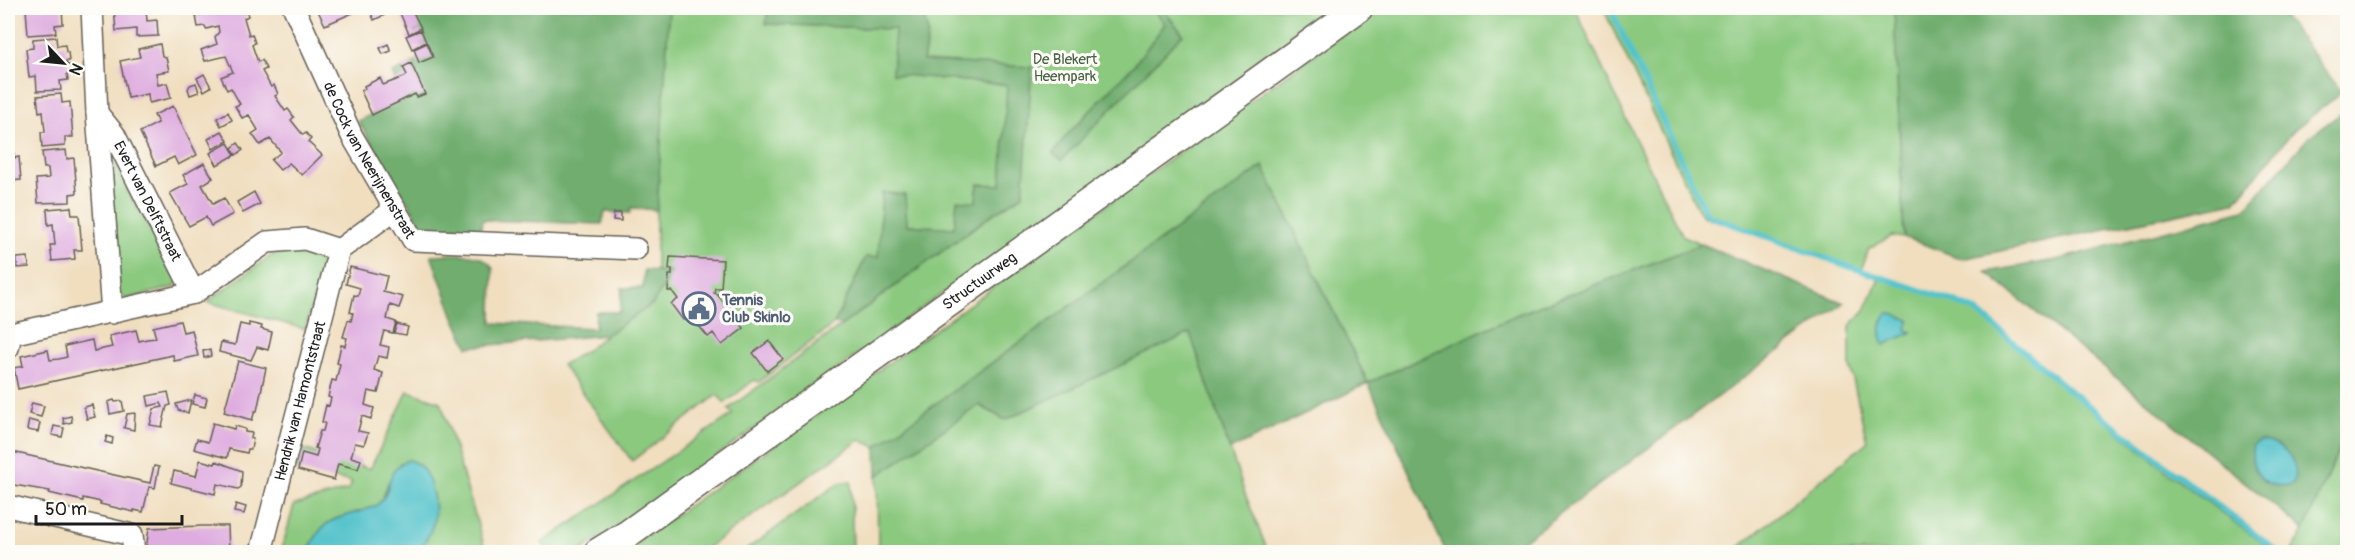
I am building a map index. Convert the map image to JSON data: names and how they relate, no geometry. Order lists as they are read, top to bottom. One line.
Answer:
{"streets":{"main road":["Structuurweg"],"street":["de Cock van Neerijnenstraat","Evert van Delftstraat","Hendrik van Hamontstraat"]},"parks":["De Blekert Heempark"],"places":{"public building":["Tennis Club Skinlo"]},"scale_bar":"50 m","north":"bottom right"}
